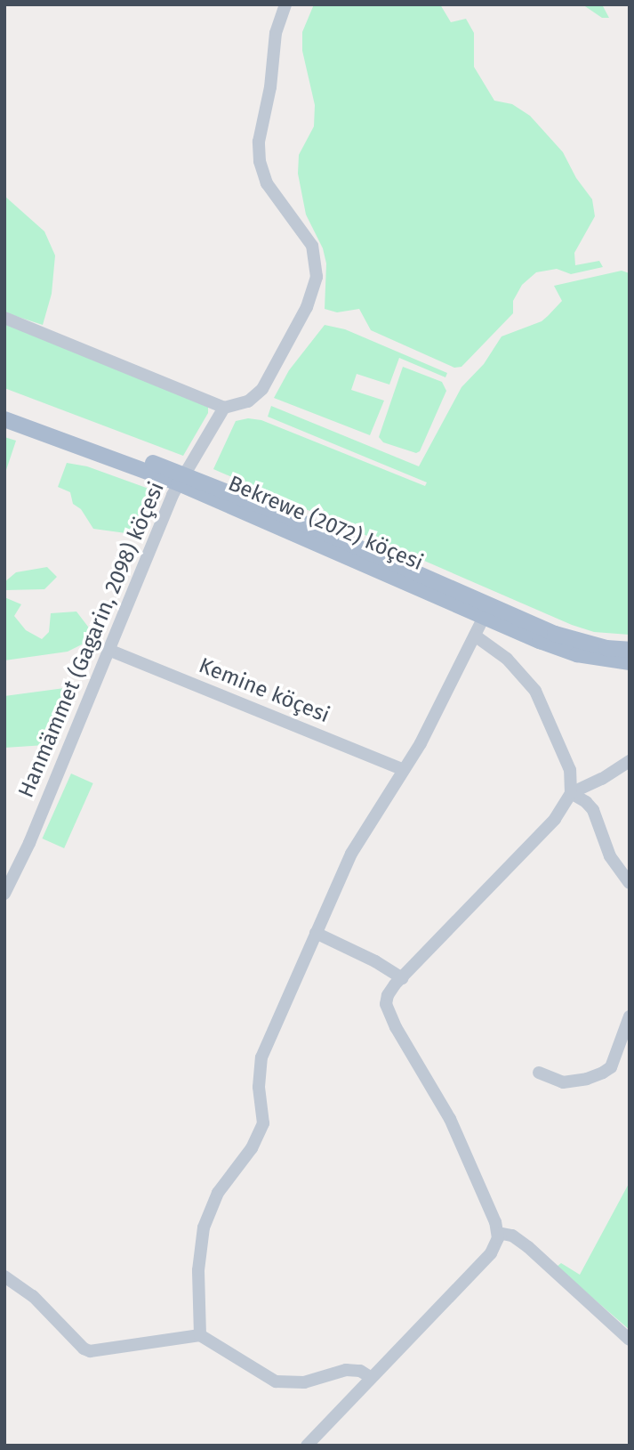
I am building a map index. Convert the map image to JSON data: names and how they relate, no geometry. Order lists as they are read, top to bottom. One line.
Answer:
{"streets":{"main road":["Bekrewe (2072) köçesi"],"street":["Hanmämmet (Gagarin, 2098) köçesi","Kemine köçesi"]},"crossings":[["Bekrewe (2072) köçesi","Hanmämmet (Gagarin, 2098) köçesi"],["Hanmämmet (Gagarin, 2098) köçesi","Kemine köçesi"]]}
